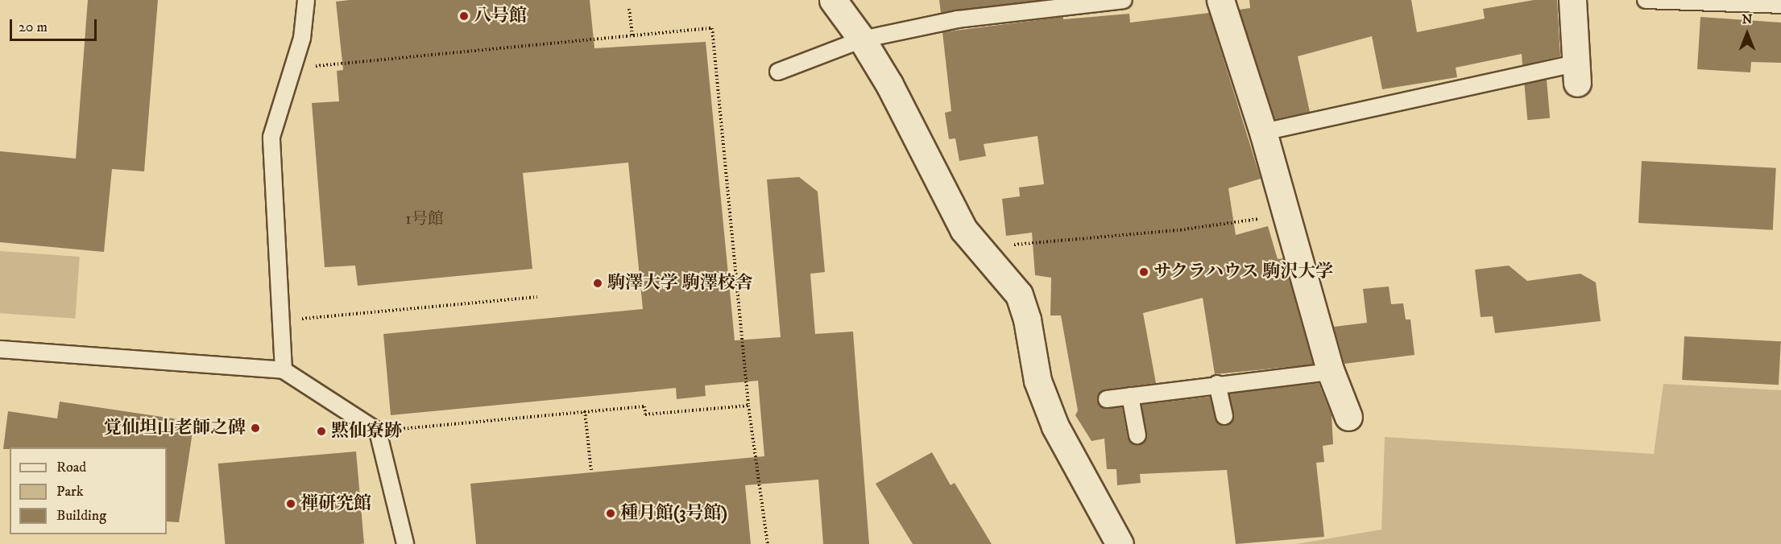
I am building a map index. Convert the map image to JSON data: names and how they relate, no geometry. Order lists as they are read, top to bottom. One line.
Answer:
{"places":["八号館","サクラハウス 駒沢大学","駒澤大学 駒澤校舎","覚仙坦山老師之碑","黙仙寮跡","禅研究館","種月館(3号館)"],"house_numbers":["1号館"],"legend":["Road","Park","Building"],"scale_bar":"20 m","north":"top"}
